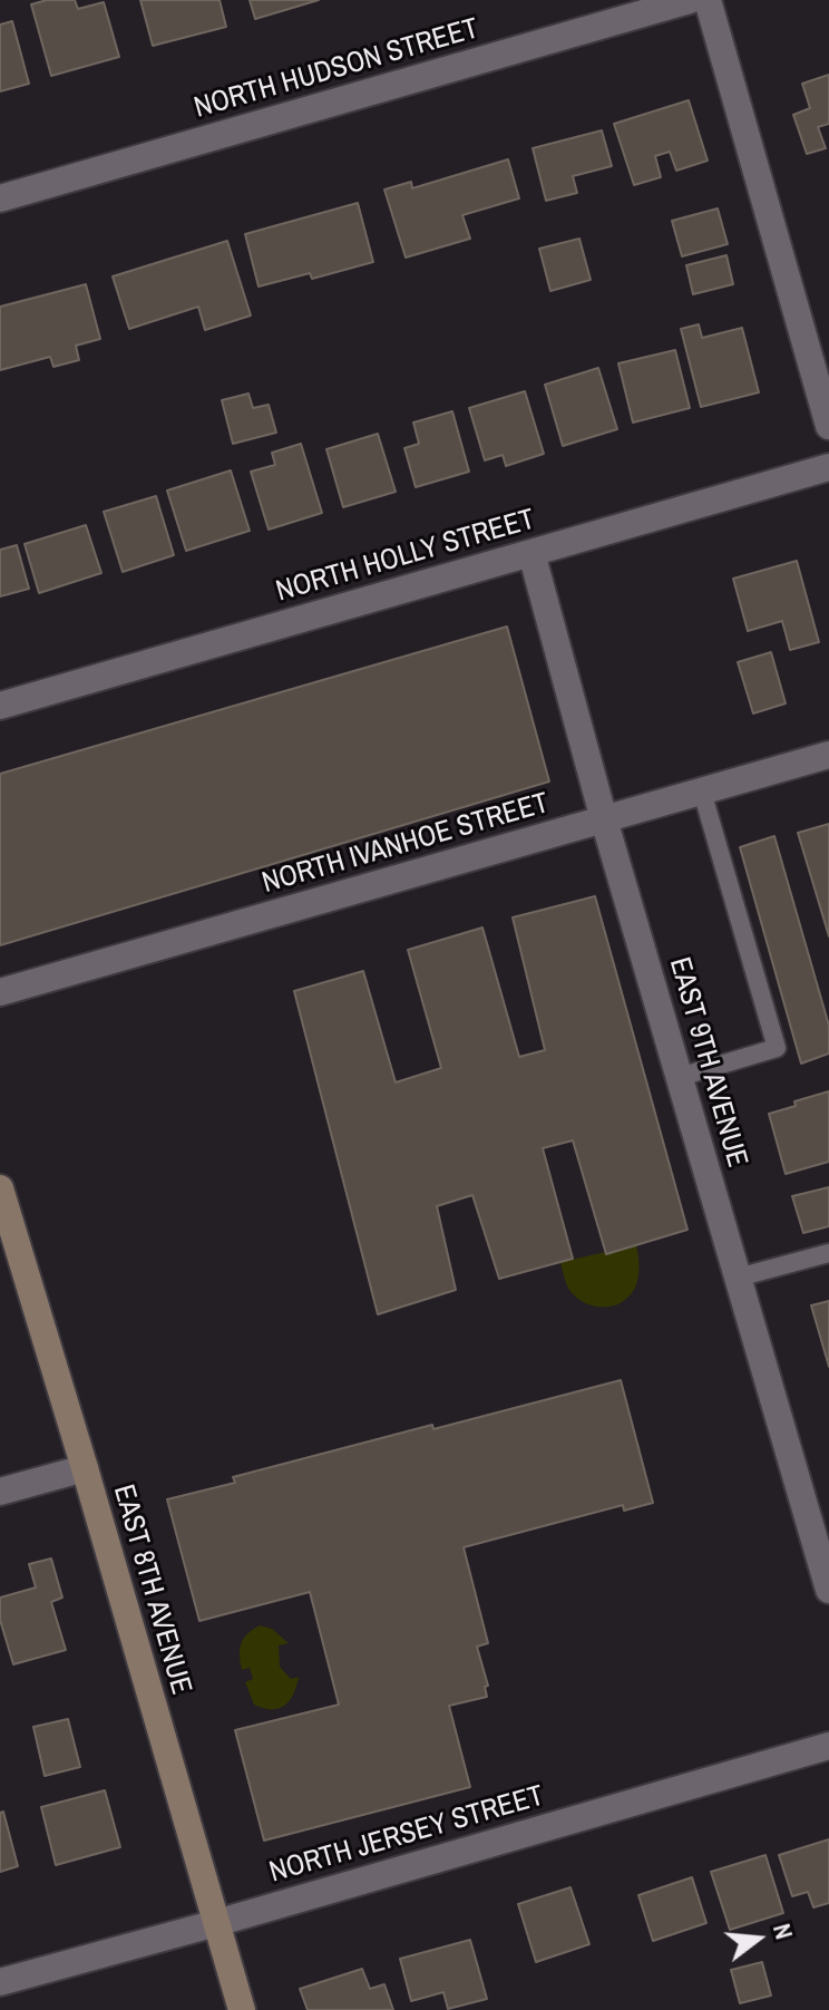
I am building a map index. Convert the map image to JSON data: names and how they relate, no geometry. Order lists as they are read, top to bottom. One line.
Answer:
{"streets":{"street":["NORTH HUDSON STREET","NORTH HOLLY STREET","NORTH IVANHOE STREET","EAST 9TH AVENUE","EAST 8TH AVENUE","NORTH JERSEY STREET"]},"crossings":[["NORTH HOLLY STREET","EAST 9TH AVENUE"],["NORTH IVANHOE STREET","EAST 9TH AVENUE"],["EAST 8TH AVENUE","NORTH JERSEY STREET"]],"north":"right"}
